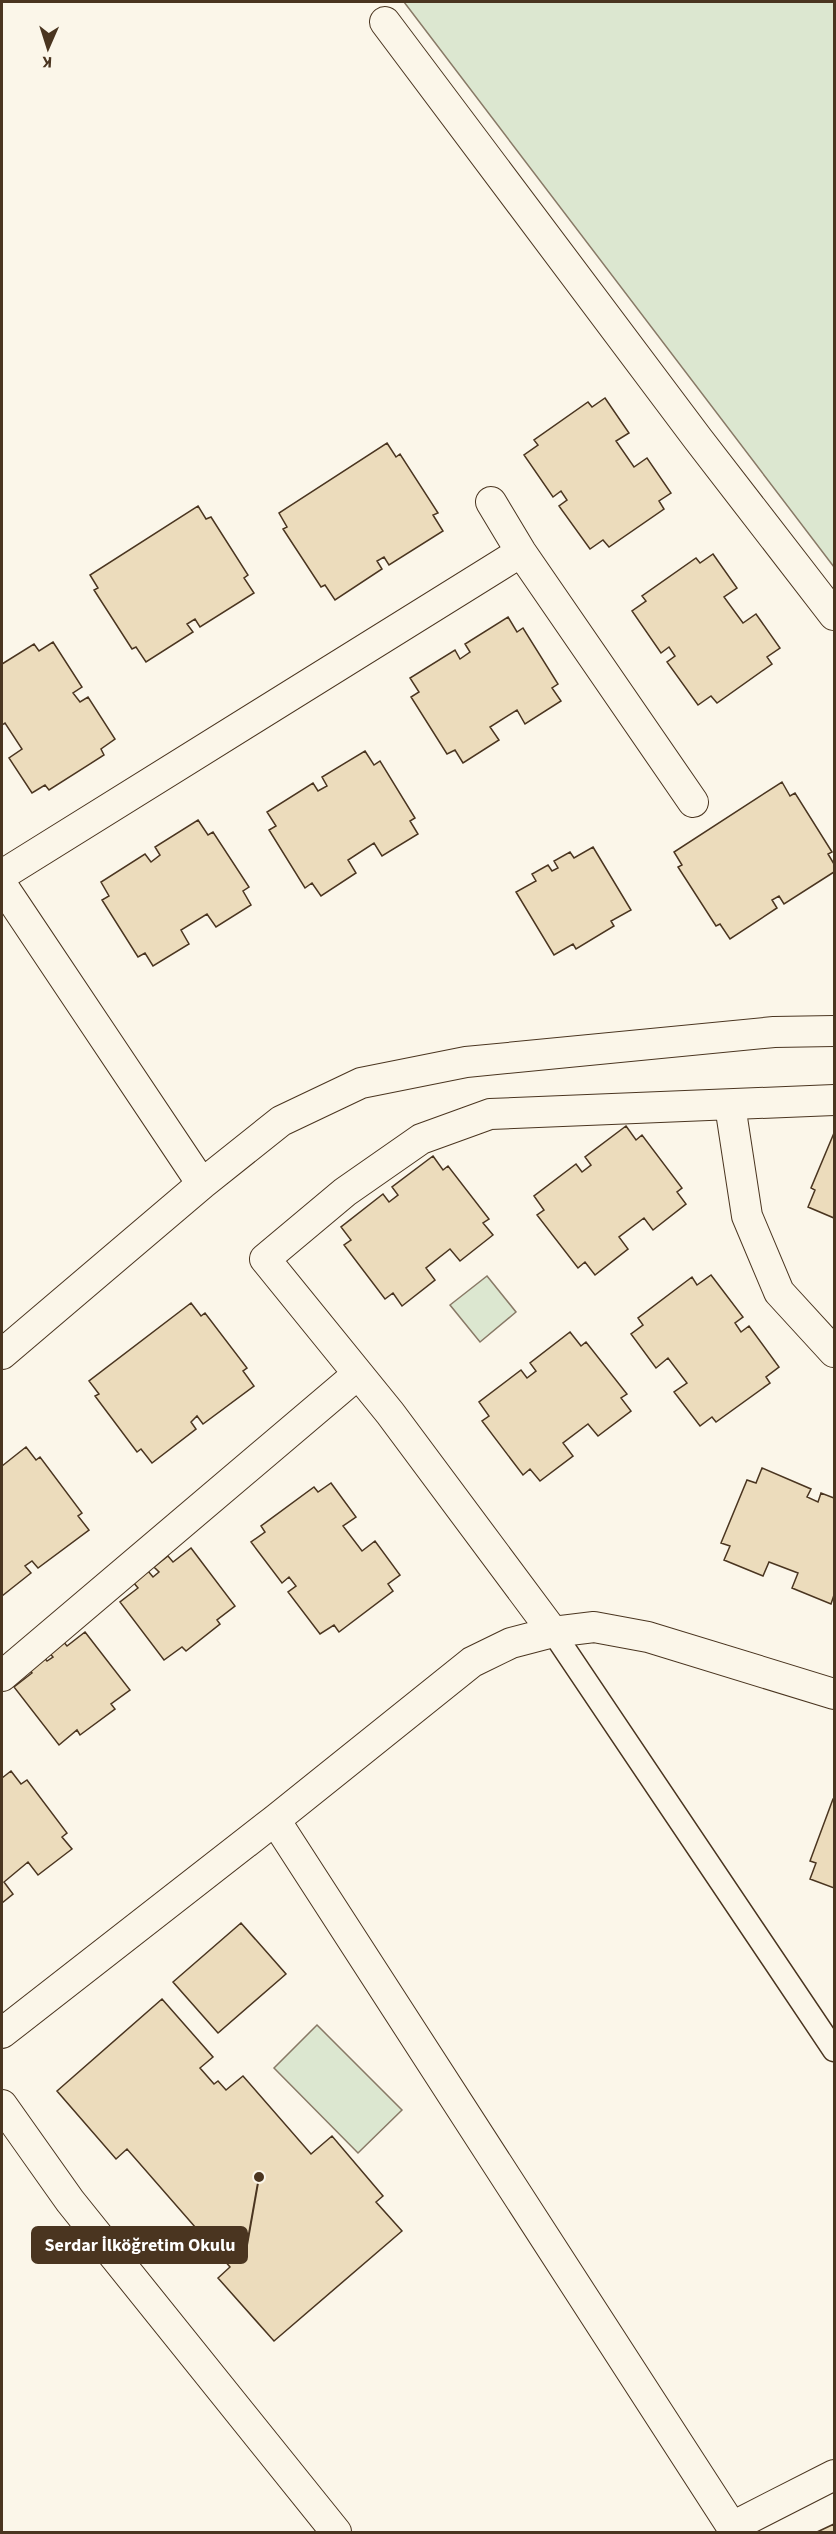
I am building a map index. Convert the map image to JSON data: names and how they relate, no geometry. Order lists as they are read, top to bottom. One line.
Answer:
{"places":["Serdar İlköğretim Okulu"],"north":"bottom"}
